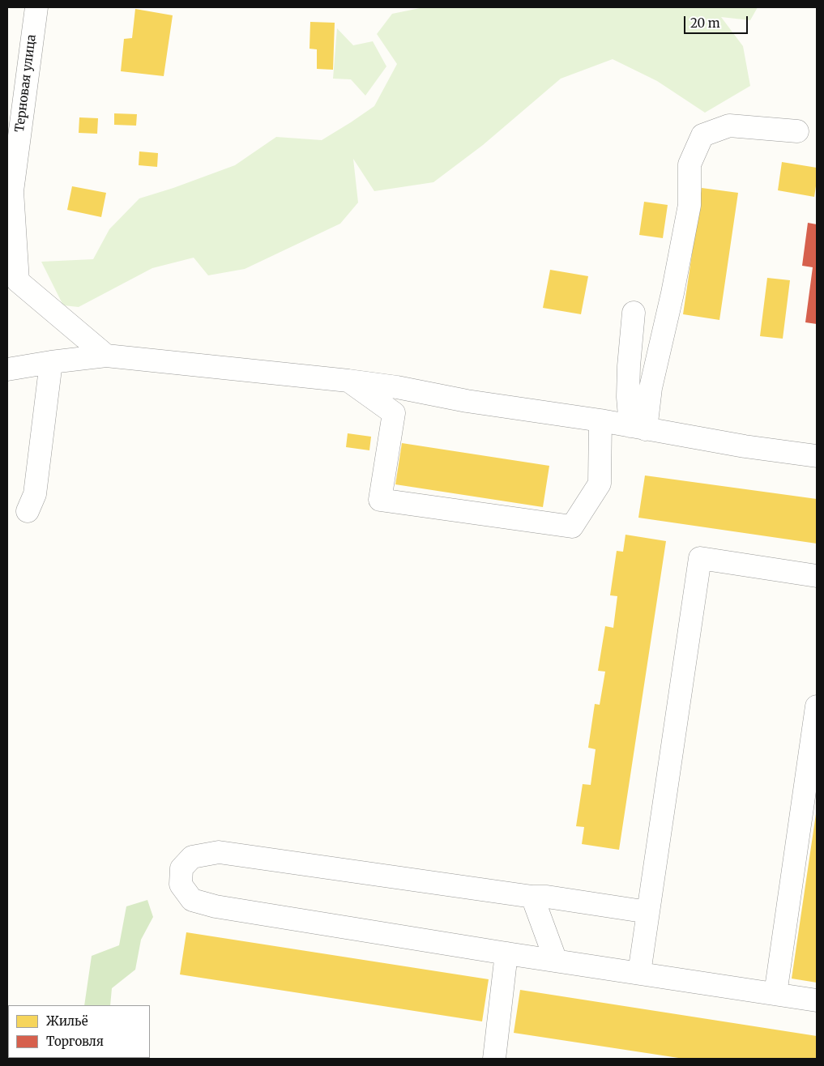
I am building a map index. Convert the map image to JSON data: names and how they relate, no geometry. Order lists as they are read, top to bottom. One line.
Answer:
{"streets":{"street":["Терновая улица"]},"legend":["Жильё","Торговля"],"scale_bar":"20 m"}
